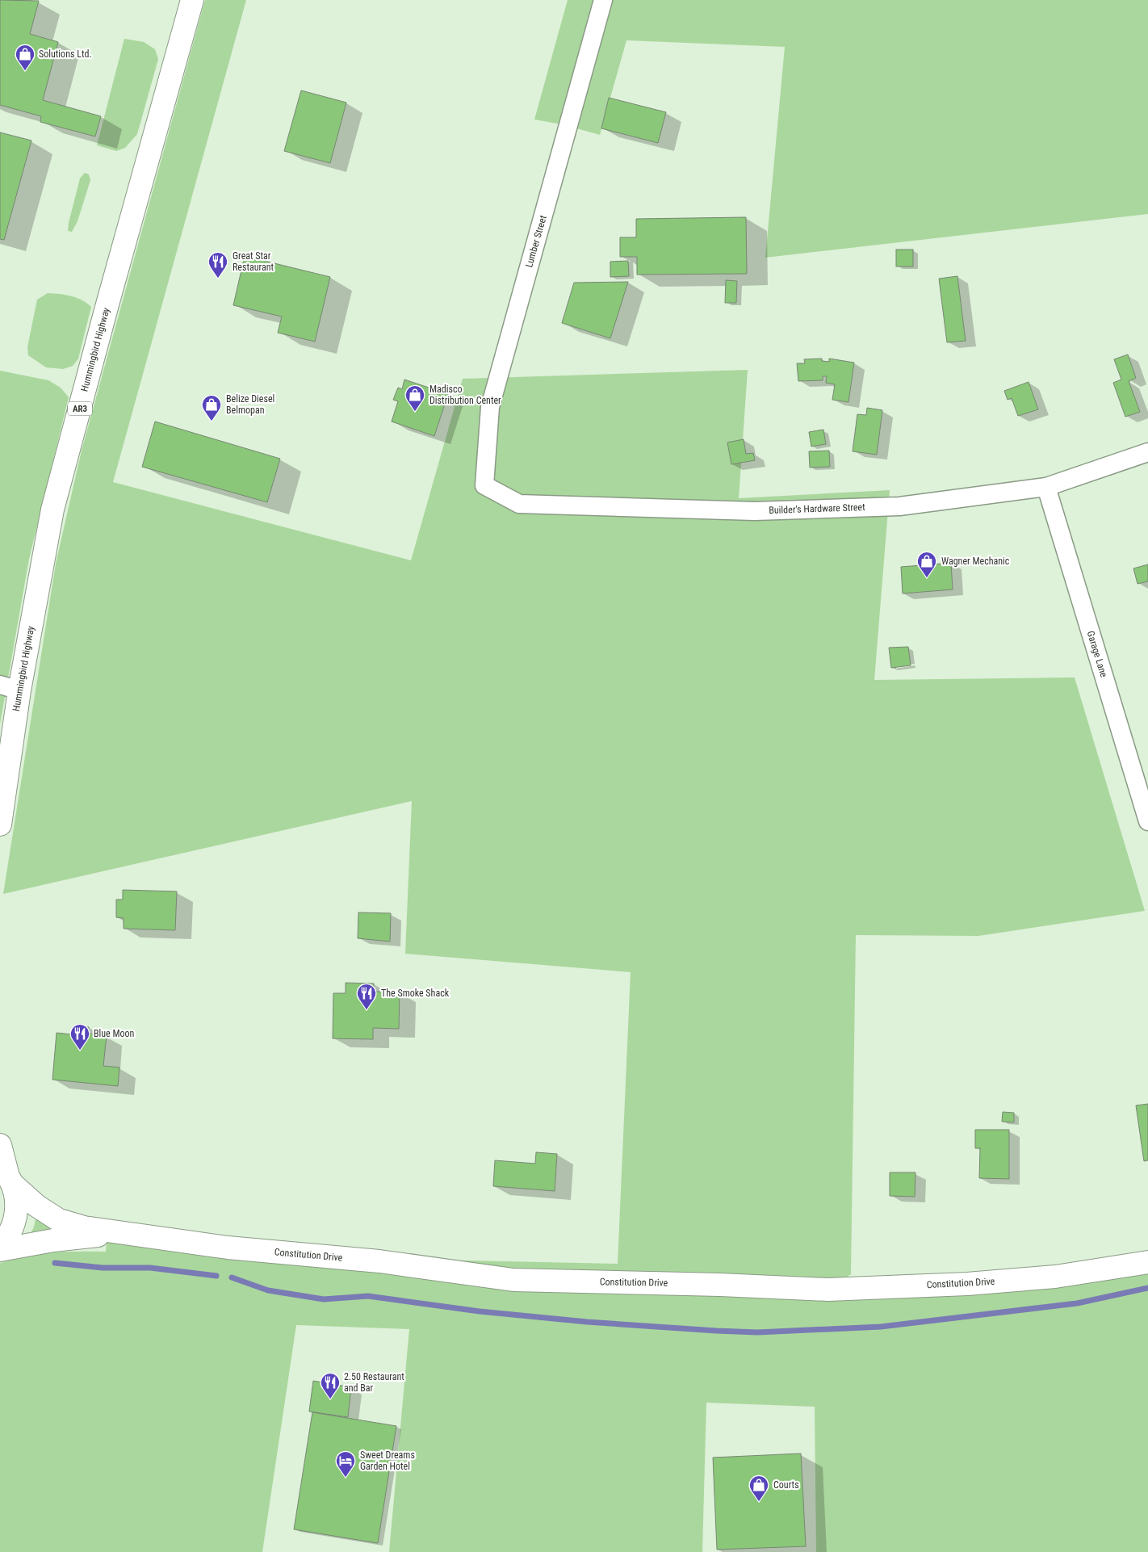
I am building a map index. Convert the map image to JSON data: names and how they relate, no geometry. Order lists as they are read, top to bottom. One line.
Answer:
{"streets":{"main road":["Hummingbird Highway","AR3","Constitution Drive"],"street":["Lumber Street","Builder's Hardware Street","Garage Lane"]},"crossings":[["Lumber Street","Builder's Hardware Street"],["Builder's Hardware Street","Garage Lane"]],"places":{"shop":["Solutions Ltd.","Madisco Distribution Center","Belize Diesel Belmopan","Wagner Mechanic","Courts"],"restaurant":["Great Star Restaurant","The Smoke Shack","Blue Moon","2.50 Restaurant and Bar"],"hotel":["Sweet Dreams Garden Hotel"]}}
